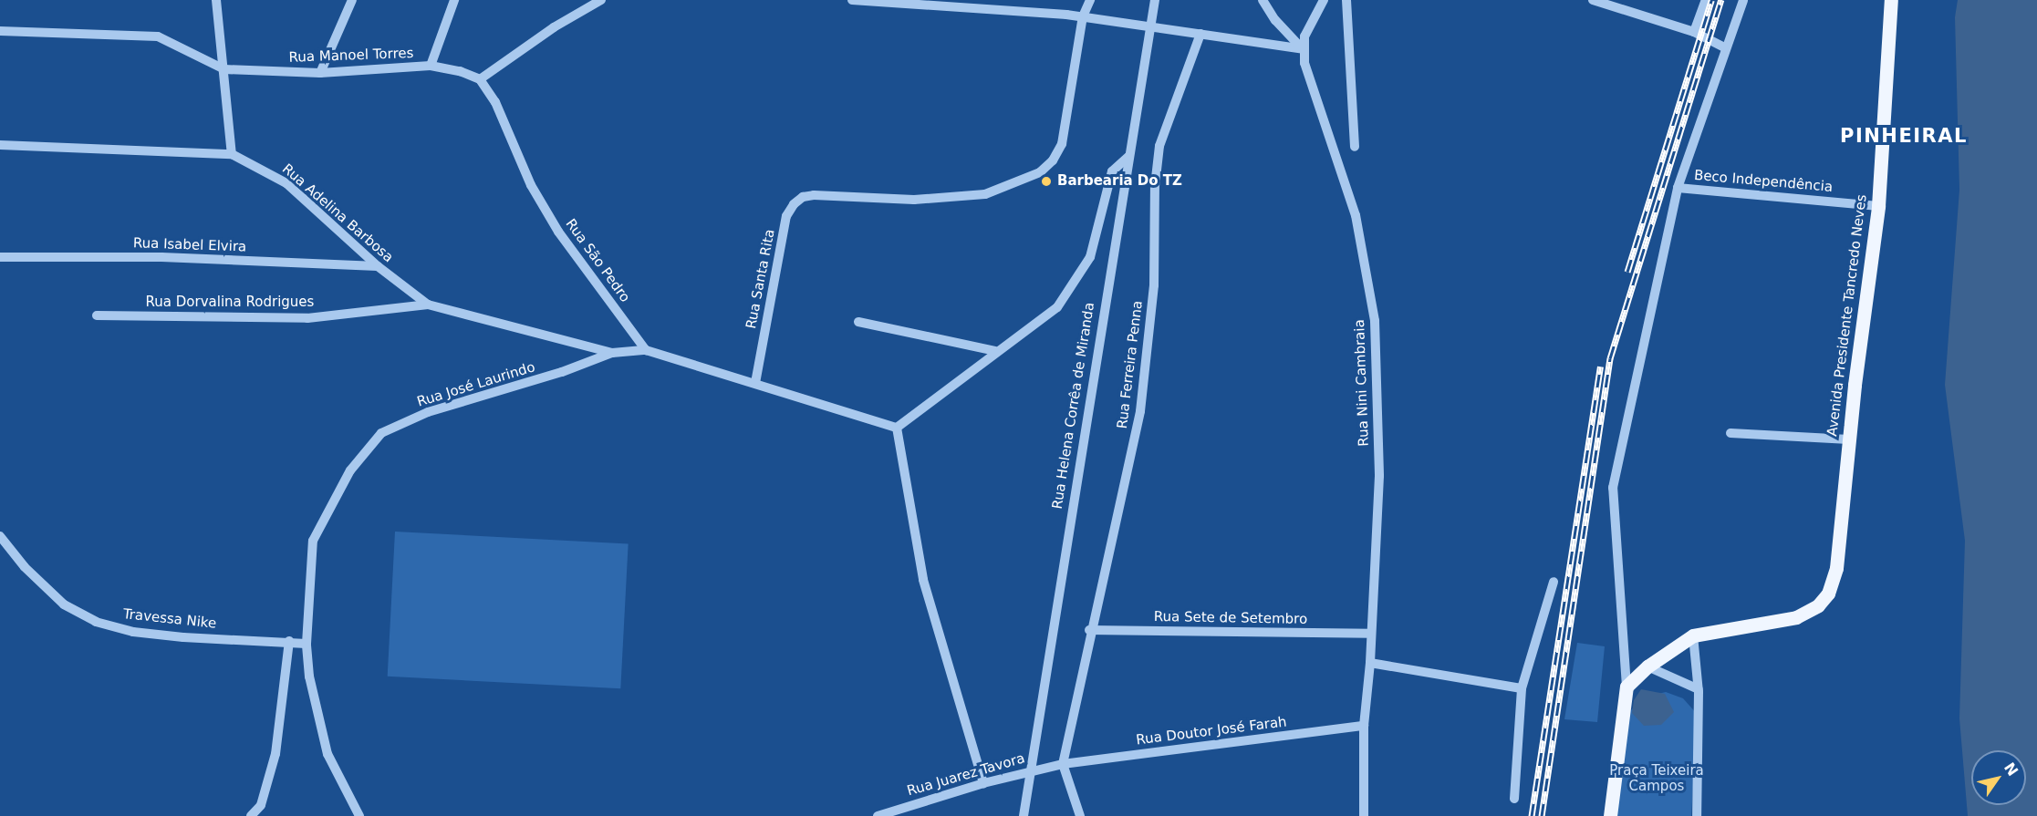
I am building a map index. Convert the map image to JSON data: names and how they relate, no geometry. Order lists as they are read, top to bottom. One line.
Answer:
{"streets":{"main road":["Avenida Presidente Tancredo Neves"],"street":["Rua Manoel Torres","Beco Independência","Rua Adelina Barbosa","Rua Isabel Elvira","Rua São Pedro","Rua Santa Rita","Rua Dorvalina Rodrigues","Rua Ferreira Penna","Rua Nini Cambraia","Rua José Laurindo","Rua Helena Corrêa de Miranda","Rua Sete de Setembro","Travessa Nike","Rua Doutor José Farah","Rua Juarez Tavora"]},"crossings":[["Rua Manoel Torres","Rua São Pedro"],["Beco Independência","Avenida Presidente Tancredo Neves"],["Rua Adelina Barbosa","Rua Isabel Elvira"],["Rua Adelina Barbosa","Rua São Pedro"],["Rua Adelina Barbosa","Rua Dorvalina Rodrigues"],["Rua Adelina Barbosa","Rua José Laurindo"],["Rua Ferreira Penna","Rua Sete de Setembro"],["Rua Ferreira Penna","Rua Doutor José Farah"],["Rua Ferreira Penna","Rua Juarez Tavora"],["Rua Nini Cambraia","Rua Sete de Setembro"],["Rua Nini Cambraia","Rua Doutor José Farah"],["Rua José Laurindo","Travessa Nike"],["Rua Helena Corrêa de Miranda","Rua Juarez Tavora"],["Rua Doutor José Farah","Rua Juarez Tavora"]],"districts":["PINHEIRAL"],"parks":["Praça Teixeira Campos"],"places":["Barbearia Do TZ"],"north":"top right"}
